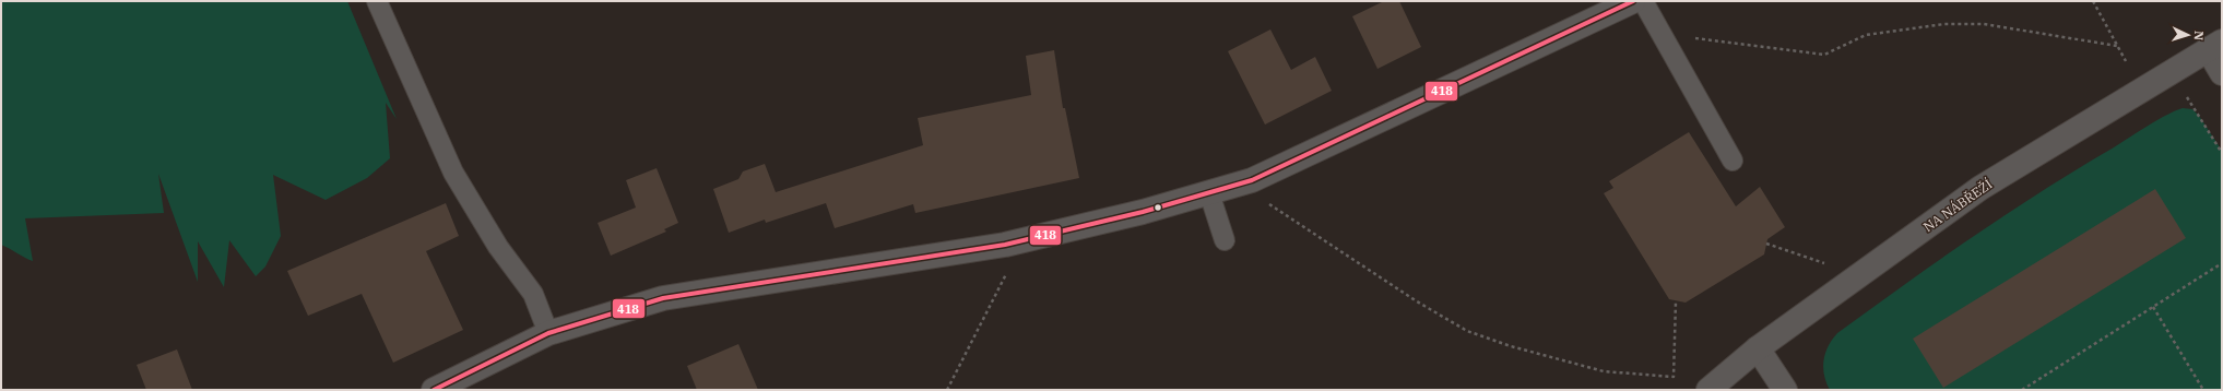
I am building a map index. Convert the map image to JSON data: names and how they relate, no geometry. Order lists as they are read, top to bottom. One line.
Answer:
{"streets":{"street":["NA NÁBŘEŽÍ"]},"lines":["transit line 418"],"north":"right"}
